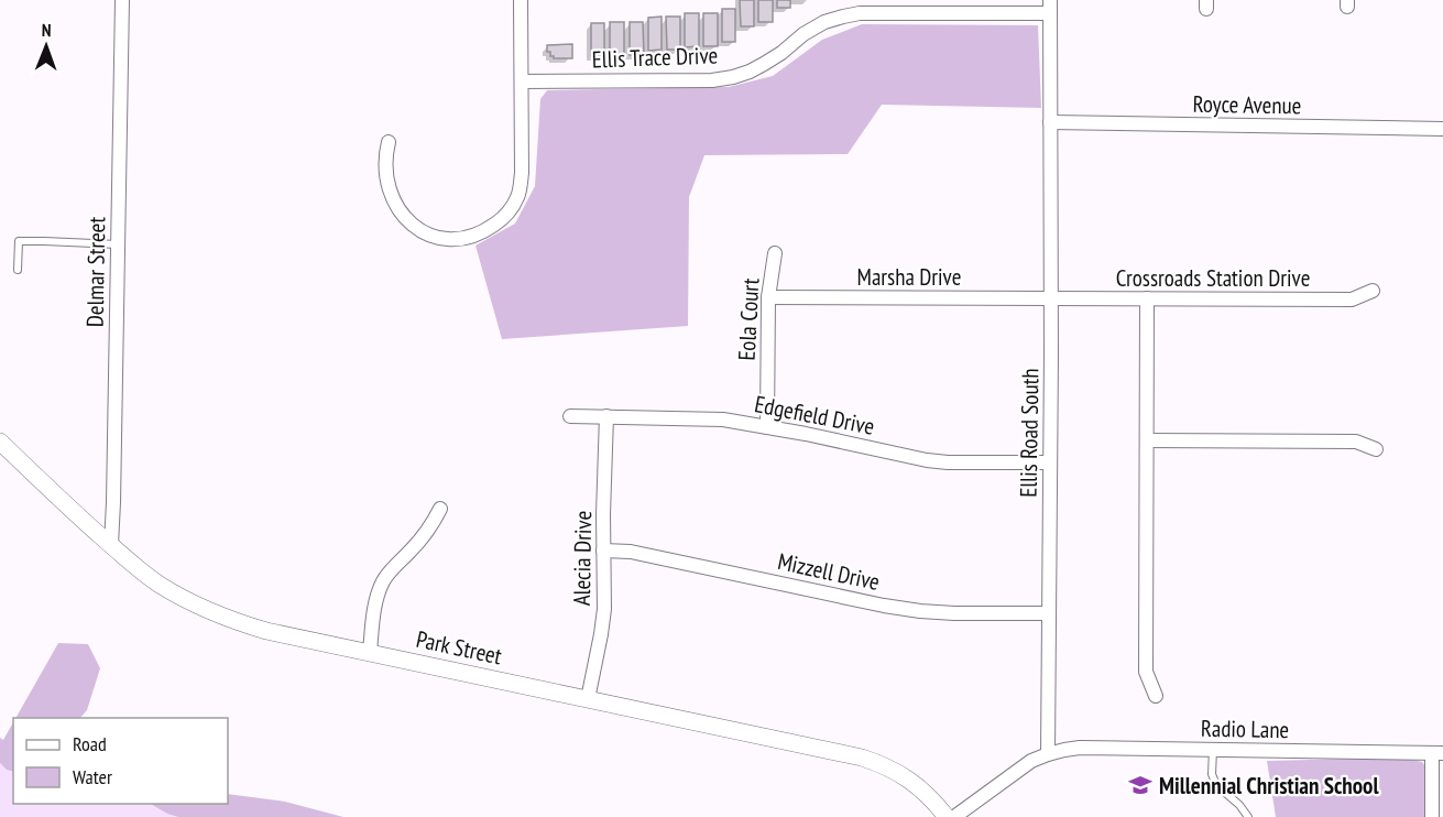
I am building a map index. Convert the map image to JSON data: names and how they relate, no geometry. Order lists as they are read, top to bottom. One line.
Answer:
{"streets":{"street":["Ellis Trace Drive","Royce Avenue","Delmar Street","Marsha Drive","Crossroads Station Drive","Eola Court","Edgefield Drive","Ellis Road South","Alecia Drive","Mizzell Drive","Park Street","Radio Lane"]},"crossings":[["Ellis Trace Drive","Ellis Road South"],["Royce Avenue","Ellis Road South"],["Delmar Street","Park Street"],["Marsha Drive","Crossroads Station Drive"],["Marsha Drive","Eola Court"],["Marsha Drive","Ellis Road South"],["Crossroads Station Drive","Ellis Road South"],["Eola Court","Edgefield Drive"],["Edgefield Drive","Ellis Road South"],["Edgefield Drive","Alecia Drive"],["Ellis Road South","Mizzell Drive"],["Ellis Road South","Radio Lane"],["Alecia Drive","Mizzell Drive"],["Alecia Drive","Park Street"]],"places":{"school or university":["Millennial Christian School"]},"legend":["Road","Water"],"north":"top"}
